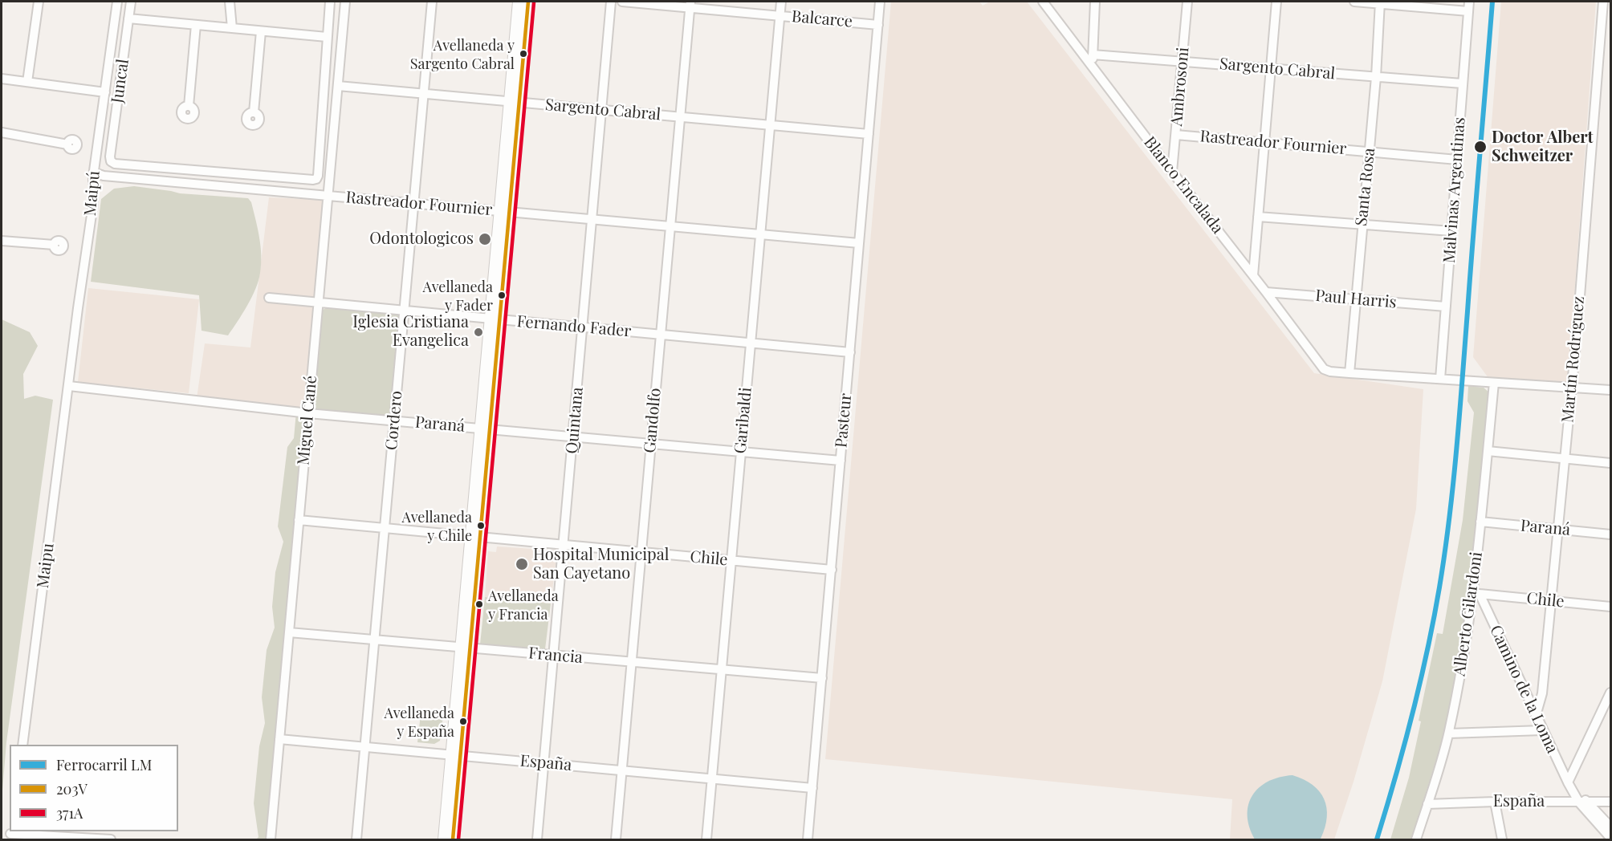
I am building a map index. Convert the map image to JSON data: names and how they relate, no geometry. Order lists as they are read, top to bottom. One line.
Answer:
{"streets":{"street":["Balcarce","Sargento Cabral","Juncal","Ambrosoni","Rastreador Fournier","Blanco Encalada","Santa Rosa","Malvinas Argentinas","Maipú","Paul Harris","Fernando Fader","Martín Rodríguez","Miguel Cané","Cordero","Quintana","Gandolfo","Garibaldi","Pasteur","Paraná","Chile","Maipu","Alberto Gilardoni","Francia","Camino de la Loma","España"]},"crossings":[["Balcarce","Gandolfo"],["Balcarce","Garibaldi"],["Balcarce","Pasteur"],["Sargento Cabral","Ambrosoni"],["Sargento Cabral","Santa Rosa"],["Sargento Cabral","Malvinas Argentinas"],["Sargento Cabral","Miguel Cané"],["Sargento Cabral","Cordero"],["Sargento Cabral","Quintana"],["Sargento Cabral","Gandolfo"],["Sargento Cabral","Garibaldi"],["Sargento Cabral","Pasteur"],["Ambrosoni","Rastreador Fournier"],["Ambrosoni","Blanco Encalada"],["Rastreador Fournier","Santa Rosa"],["Rastreador Fournier","Malvinas Argentinas"],["Rastreador Fournier","Maipú"],["Rastreador Fournier","Miguel Cané"],["Rastreador Fournier","Cordero"],["Rastreador Fournier","Quintana"],["Rastreador Fournier","Gandolfo"],["Rastreador Fournier","Garibaldi"],["Rastreador Fournier","Pasteur"],["Blanco Encalada","Santa Rosa"],["Blanco Encalada","Paul Harris"],["Santa Rosa","Paul Harris"],["Malvinas Argentinas","Paul Harris"],["Maipú","Paraná"],["Maipú","Maipu"],["Fernando Fader","Miguel Cané"],["Fernando Fader","Cordero"],["Fernando Fader","Quintana"],["Fernando Fader","Gandolfo"],["Fernando Fader","Garibaldi"],["Fernando Fader","Pasteur"],["Martín Rodríguez","Paraná"],["Martín Rodríguez","Chile"],["Martín Rodríguez","Camino de la Loma"],["Miguel Cané","Paraná"],["Miguel Cané","Chile"],["Miguel Cané","Francia"],["Miguel Cané","España"],["Cordero","Paraná"],["Cordero","Chile"],["Cordero","Francia"],["Cordero","España"],["Quintana","Paraná"],["Quintana","Chile"],["Quintana","Francia"],["Quintana","España"],["Gandolfo","Paraná"],["Gandolfo","Chile"],["Gandolfo","Francia"],["Gandolfo","España"],["Garibaldi","Paraná"],["Garibaldi","Chile"],["Garibaldi","Francia"],["Garibaldi","España"],["Pasteur","Paraná"],["Pasteur","Chile"],["Pasteur","Francia"],["Pasteur","España"],["Paraná","Maipu"],["Paraná","Alberto Gilardoni"],["Chile","Alberto Gilardoni"],["Chile","Camino de la Loma"],["Alberto Gilardoni","Camino de la Loma"],["Alberto Gilardoni","España"],["Camino de la Loma","España"]],"places":["Avellaneda y Sargento Cabral","Doctor Albert Schweitzer","Odontologicos","Avellaneda y Fader","Iglesia Cristiana Evangelica","Avellaneda y Chile","Hospital Municipal San Cayetano","Avellaneda y Francia","Avellaneda y España"],"lines":["rail line LM","transit line 203V","transit line 371A"],"legend":["Ferrocarril LM","203V","371A"]}
